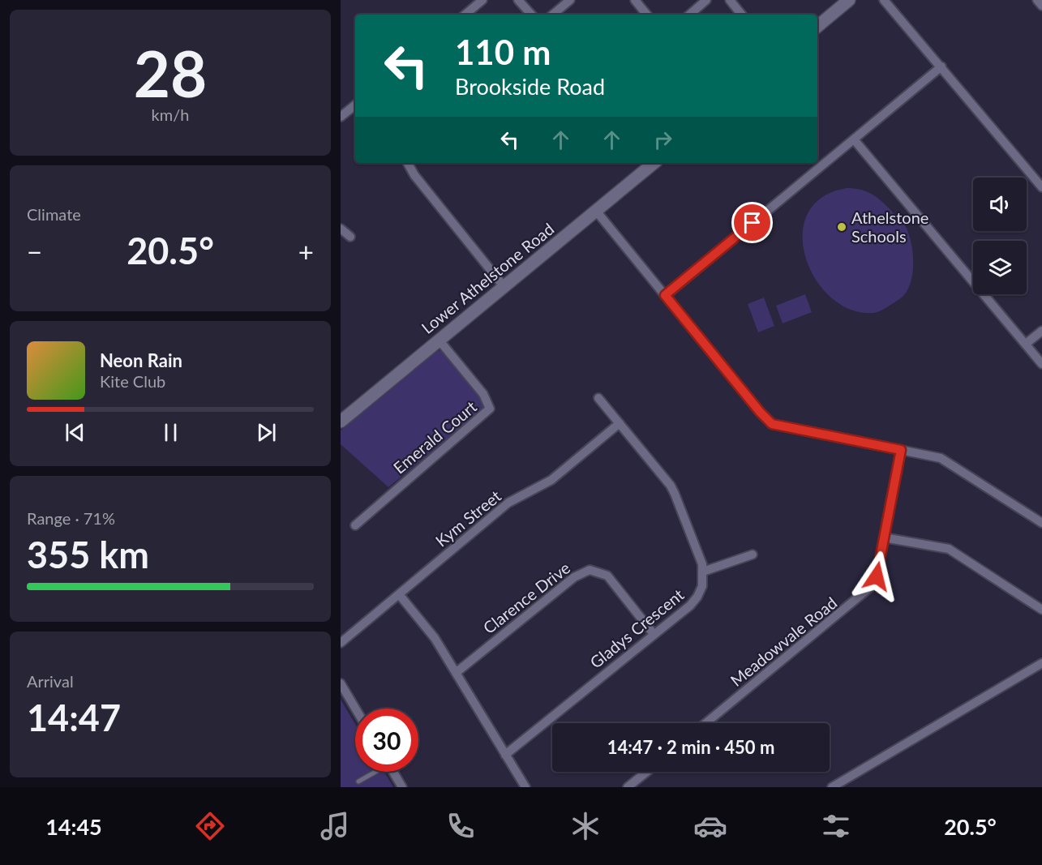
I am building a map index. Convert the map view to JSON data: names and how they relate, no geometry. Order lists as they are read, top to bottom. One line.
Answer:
{"streets":{"street":["Lower Athelstone Road","Emerald Court","Kym Street","Clarence Drive","Gladys Crescent","Meadowvale Road"]},"crossings":[["Lower Athelstone Road","Emerald Court"],["Clarence Drive","Gladys Crescent"]],"places":["Athelstone Schools"],"page":{"tile":[["28","km/h"],"Climate",["Range · 71%","355 km"],["Arrival","14:47"]],"turn":["110 m","Brookside Road"],"heat":["−","20.5°","+"],"song":["Neon Rain","Kite Club"],"limit":"30","trip":"14:47 · 2 min · 450 m","tabs":["14:45","20.5°"]}}
